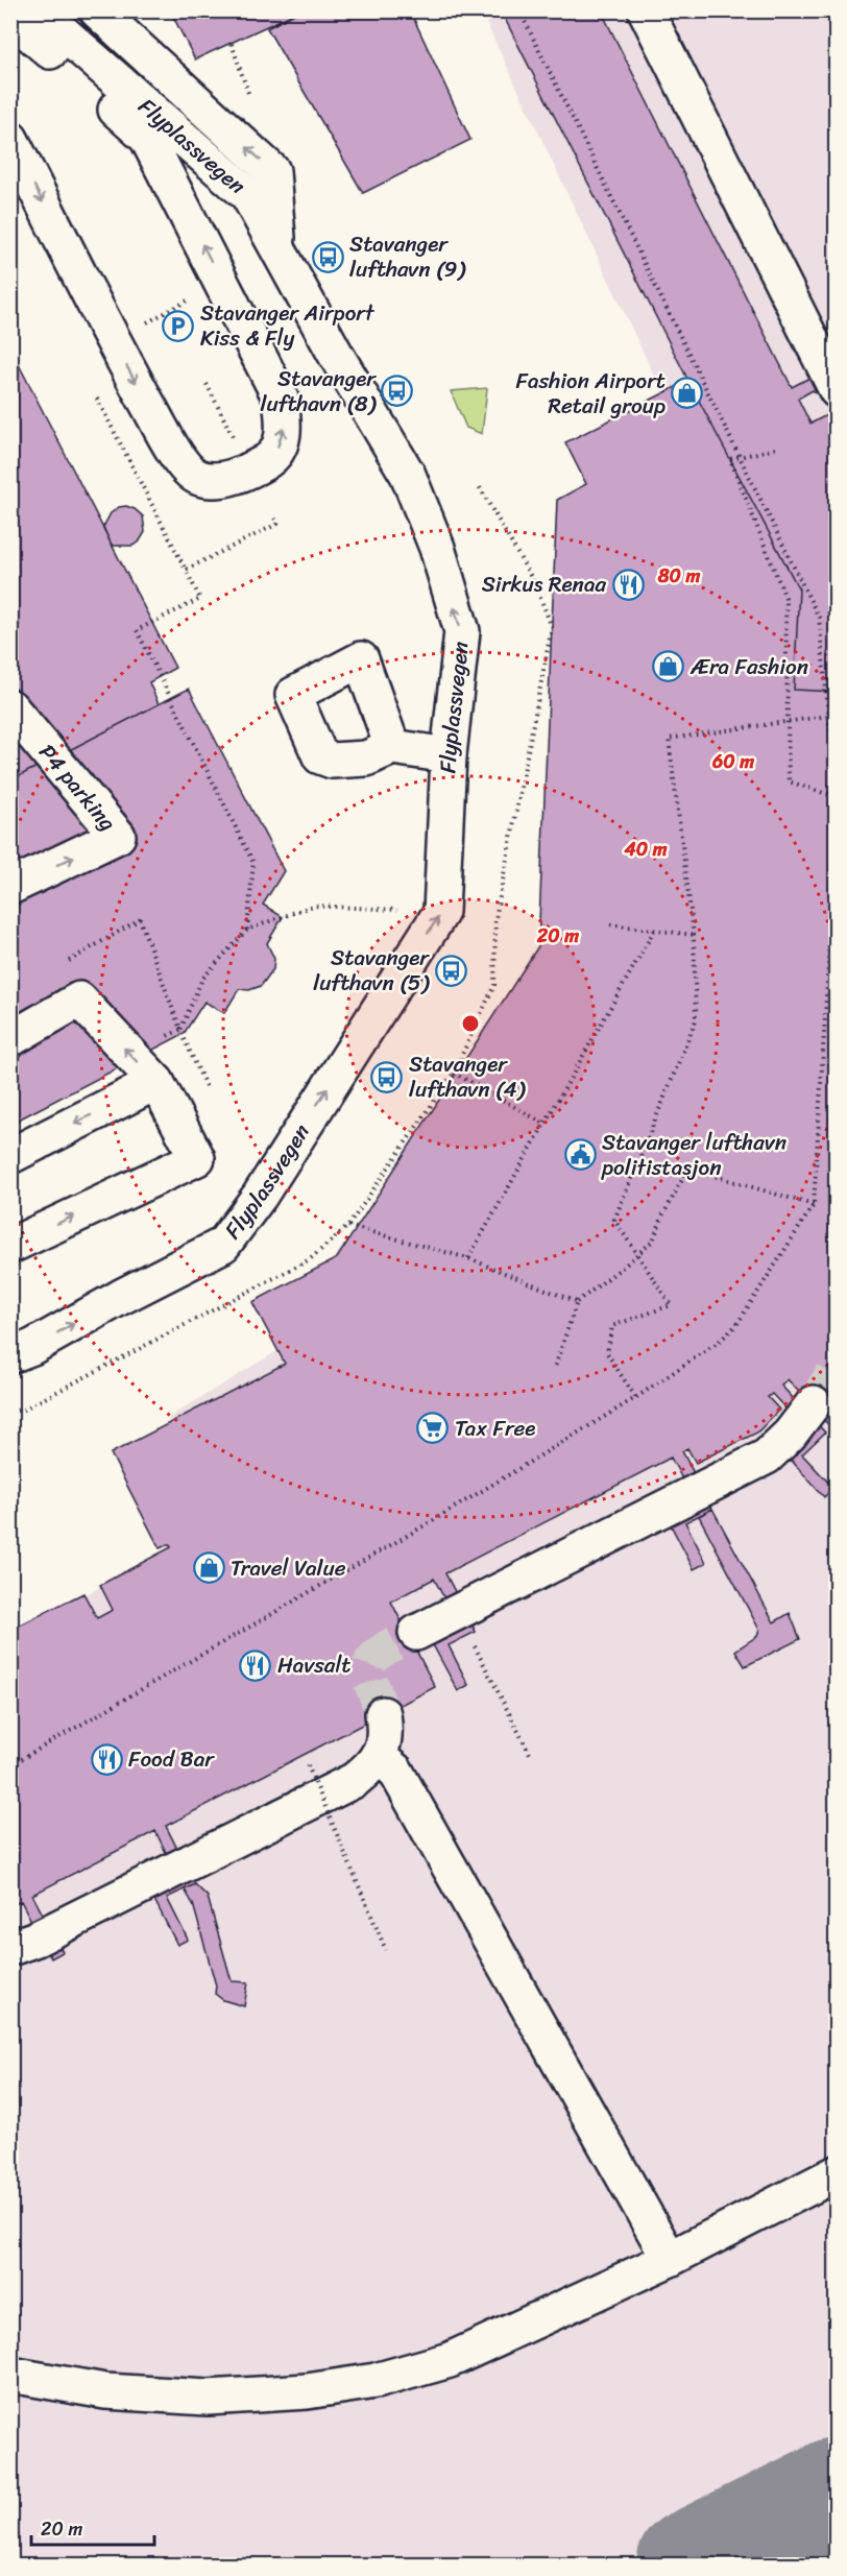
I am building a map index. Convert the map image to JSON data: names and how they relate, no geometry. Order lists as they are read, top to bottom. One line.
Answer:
{"streets":{"lane":["Flyplassvegen","P4 parking"]},"one_way":["Flyplassvegen"],"places":{"bus stop":["Stavanger lufthavn (9)","Stavanger lufthavn (8)","Stavanger lufthavn (5)","Stavanger lufthavn (4)"],"parking":["Stavanger Airport Kiss & Fly"],"shop":["Fashion Airport Retail group","Æra Fashion","Travel Value"],"restaurant":["Sirkus Renaa","Havsalt","Food Bar"],"public building":["Stavanger lufthavn politistasjon"],"supermarket":["Tax Free"]},"scale_bar":"20 m","rings":["80 m","60 m","40 m","20 m"]}
